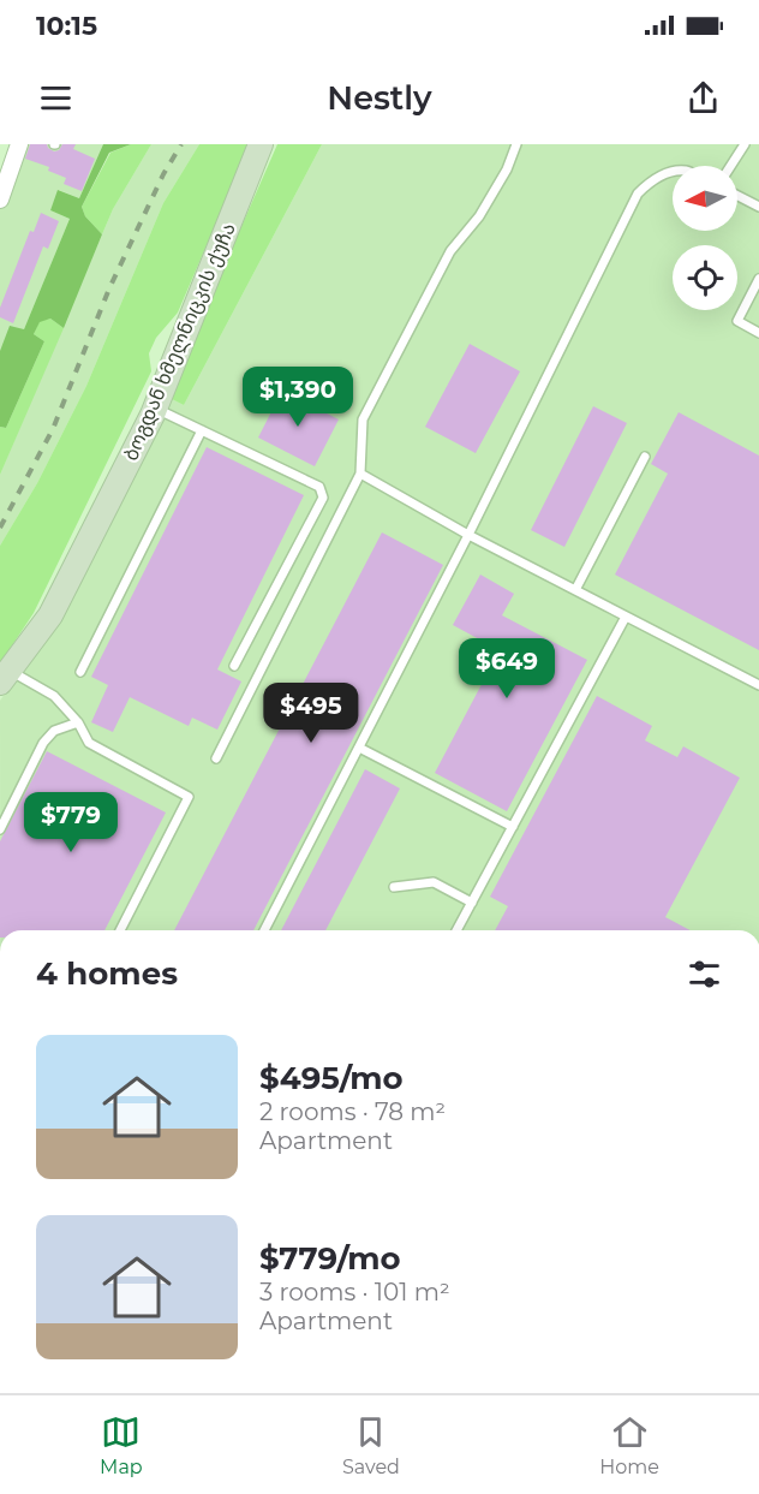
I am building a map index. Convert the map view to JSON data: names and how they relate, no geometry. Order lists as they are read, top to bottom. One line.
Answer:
{"streets":{"main road":["ბოგდან ხმელნიცკის ქუჩა"]},"north":"left","page":{"status":"10:15","header":"Nestly","price":["$1,390","$649","$495","$779"],"heading":"4 homes","list":[{"name":"$495/mo","note":"2 rooms · 78 m² · Apartment"},{"name":"$779/mo","note":"3 rooms · 101 m² · Apartment"}],"tabs":["Map","Saved","Home"]}}
